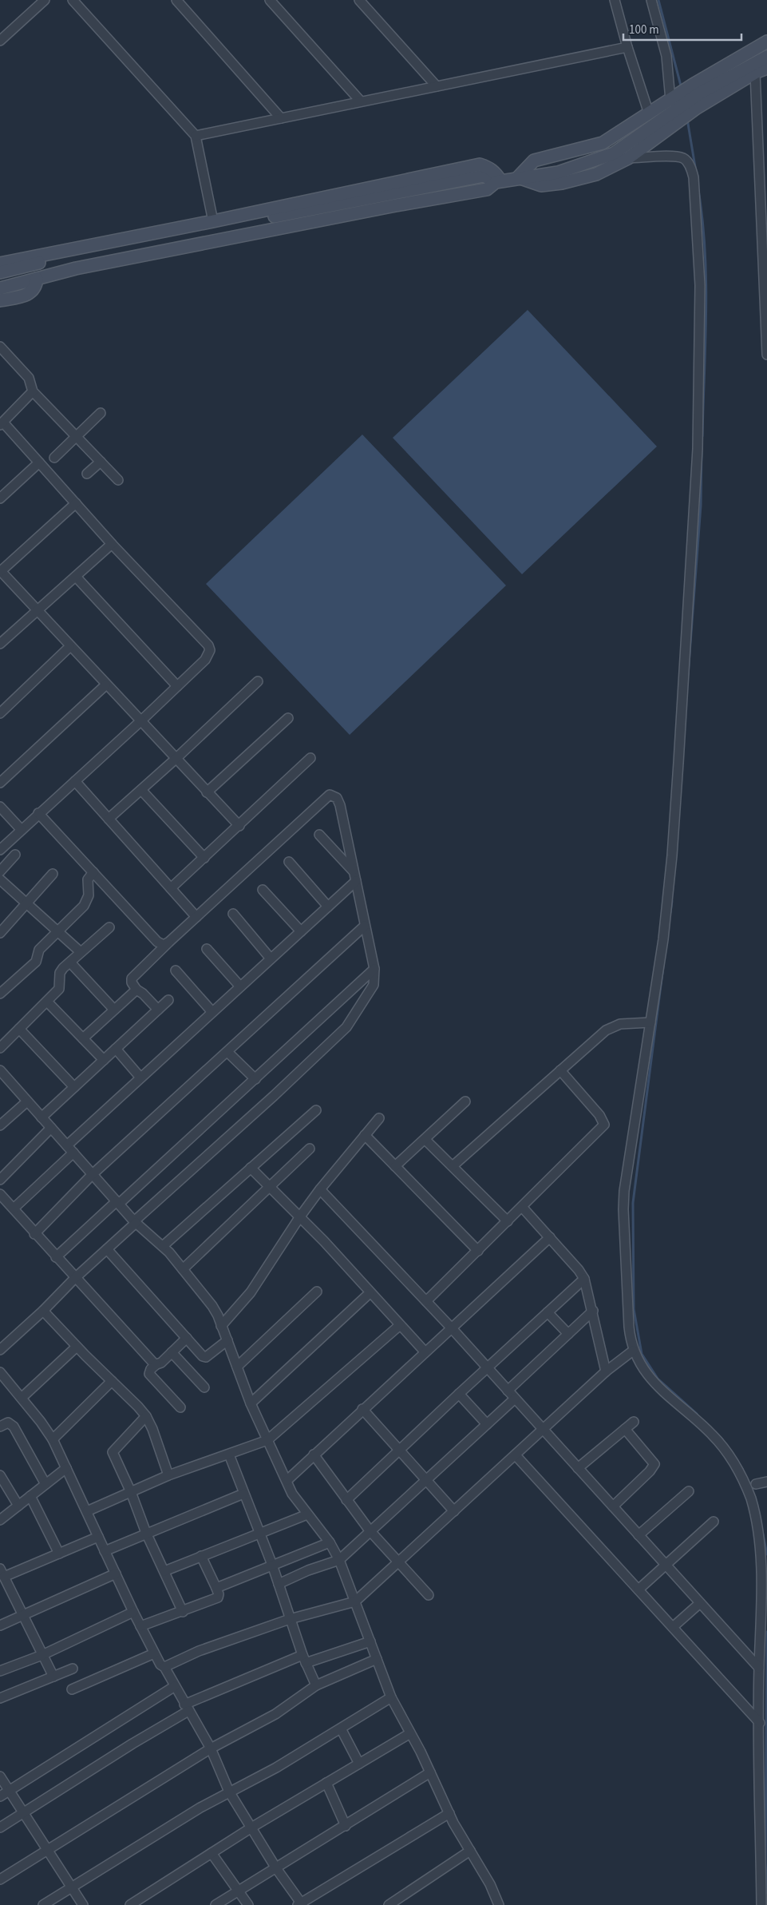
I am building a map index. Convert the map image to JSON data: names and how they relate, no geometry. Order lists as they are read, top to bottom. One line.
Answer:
{"scale_bar":"100 m"}
